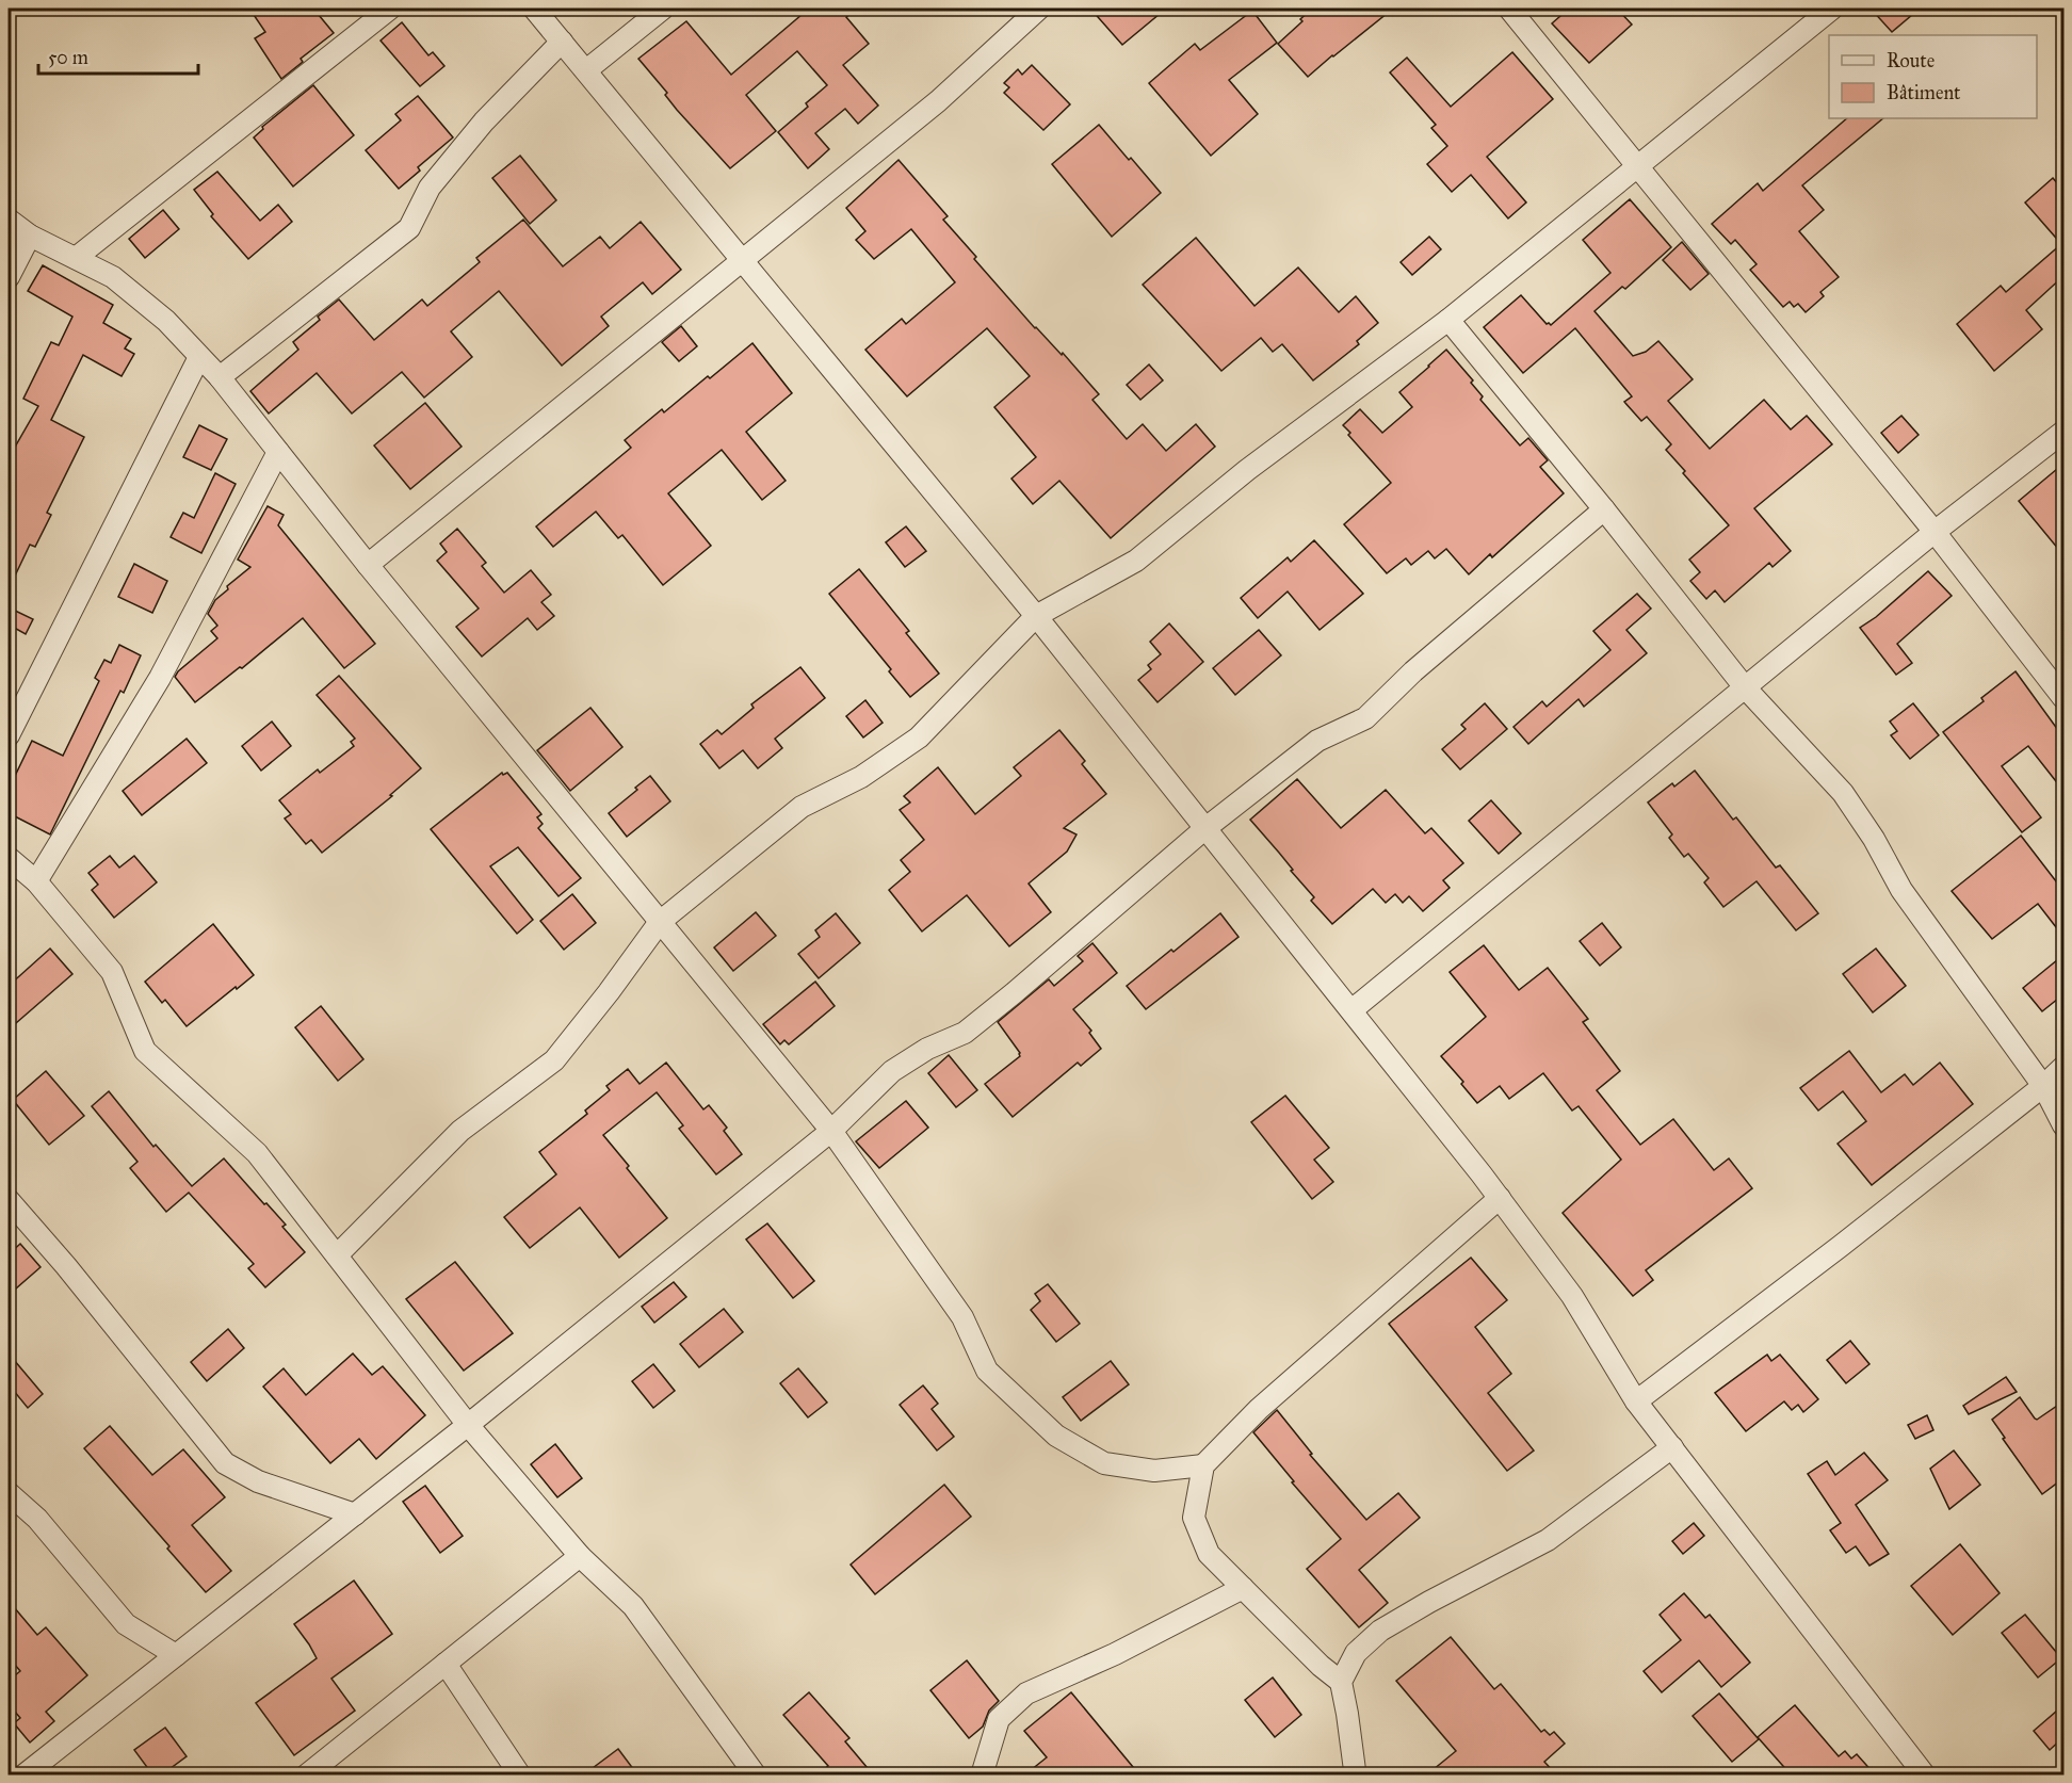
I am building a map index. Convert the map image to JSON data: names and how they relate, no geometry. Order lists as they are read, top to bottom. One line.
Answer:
{"legend":["Route","Bâtiment"],"scale_bar":"50 m"}
